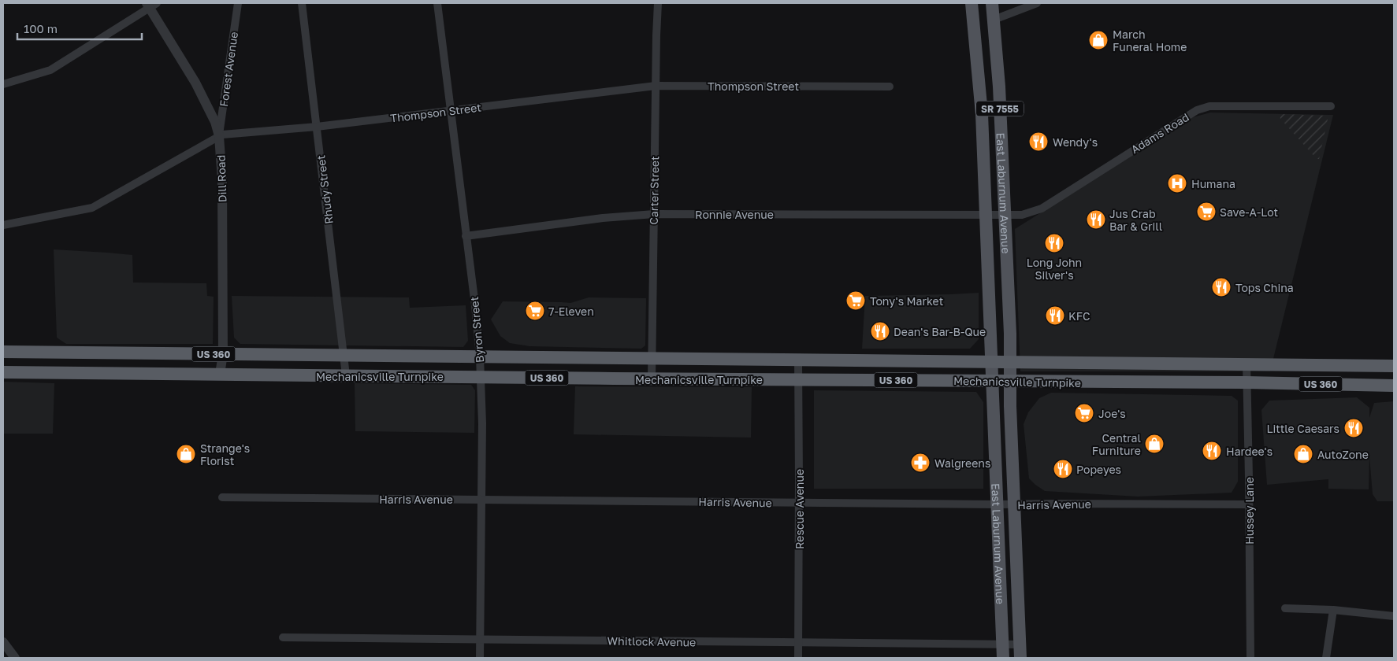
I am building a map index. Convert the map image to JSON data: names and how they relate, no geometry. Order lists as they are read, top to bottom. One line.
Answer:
{"streets":{"highway":["US 360","Mechanicsville Turnpike"],"main road":["SR 7555","East Laburnum Avenue"],"street":["Forest Avenue","Thompson Street","Adams Road","Dill Road","Rhudy Street","Carter Street","Ronnie Avenue","Byron Street","Harris Avenue","Rescue Avenue","Hussey Lane","Whitlock Avenue"]},"crossings":[["Forest Avenue","Thompson Street"],["Forest Avenue","Dill Road"],["Thompson Street","Dill Road"],["Thompson Street","Rhudy Street"],["Thompson Street","Carter Street"],["Thompson Street","Byron Street"],["Adams Road","East Laburnum Avenue"],["Adams Road","Ronnie Avenue"],["Dill Road","Mechanicsville Turnpike"],["Rhudy Street","Mechanicsville Turnpike"],["Carter Street","Ronnie Avenue"],["Carter Street","Mechanicsville Turnpike"],["East Laburnum Avenue","Ronnie Avenue"],["East Laburnum Avenue","Mechanicsville Turnpike"],["East Laburnum Avenue","Harris Avenue"],["East Laburnum Avenue","Whitlock Avenue"],["Ronnie Avenue","Byron Street"],["Byron Street","Mechanicsville Turnpike"],["Byron Street","Harris Avenue"],["Byron Street","Whitlock Avenue"],["Mechanicsville Turnpike","Rescue Avenue"],["Mechanicsville Turnpike","Hussey Lane"],["Harris Avenue","Rescue Avenue"],["Harris Avenue","Hussey Lane"],["Rescue Avenue","Whitlock Avenue"]],"places":{"shop":["March Funeral Home","Central Furniture","Strange's Florist","AutoZone"],"restaurant":["Wendy's","Jus Crab Bar & Grill","Long John Silver's","Tops China","KFC","Dean's Bar-B-Que","Little Caesars","Hardee's","Popeyes"],"hospital":["Humana"],"supermarket":["Save-A-Lot","Tony's Market","7-Eleven","Joe's"],"pharmacy":["Walgreens"]},"scale_bar":"100 m"}
